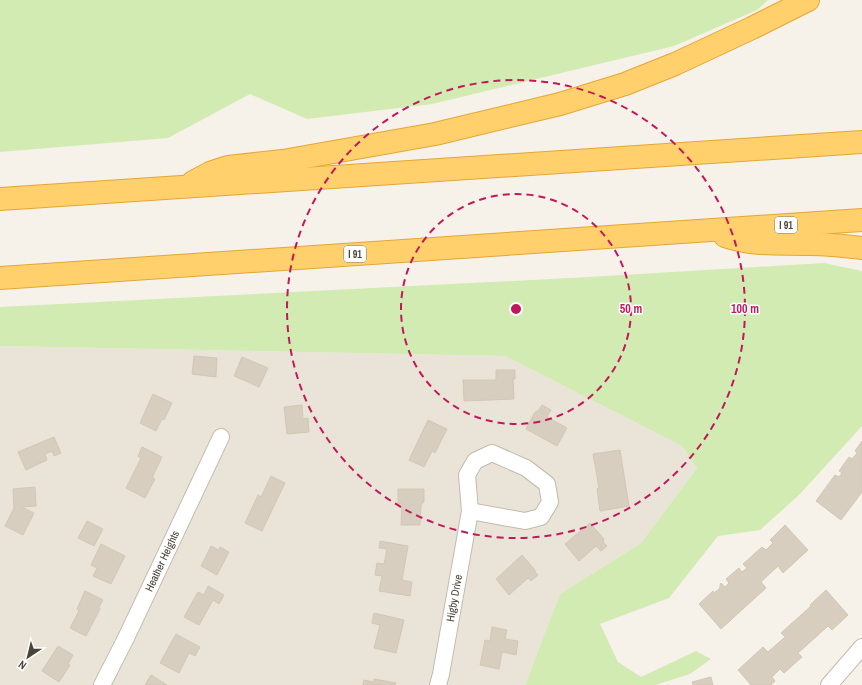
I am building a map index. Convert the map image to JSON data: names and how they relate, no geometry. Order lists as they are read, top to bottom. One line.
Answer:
{"streets":{"highway":["I 91"],"street":["Heather Heights","Higby Drive"]},"north":"bottom left","rings":["50 m","100 m"]}
